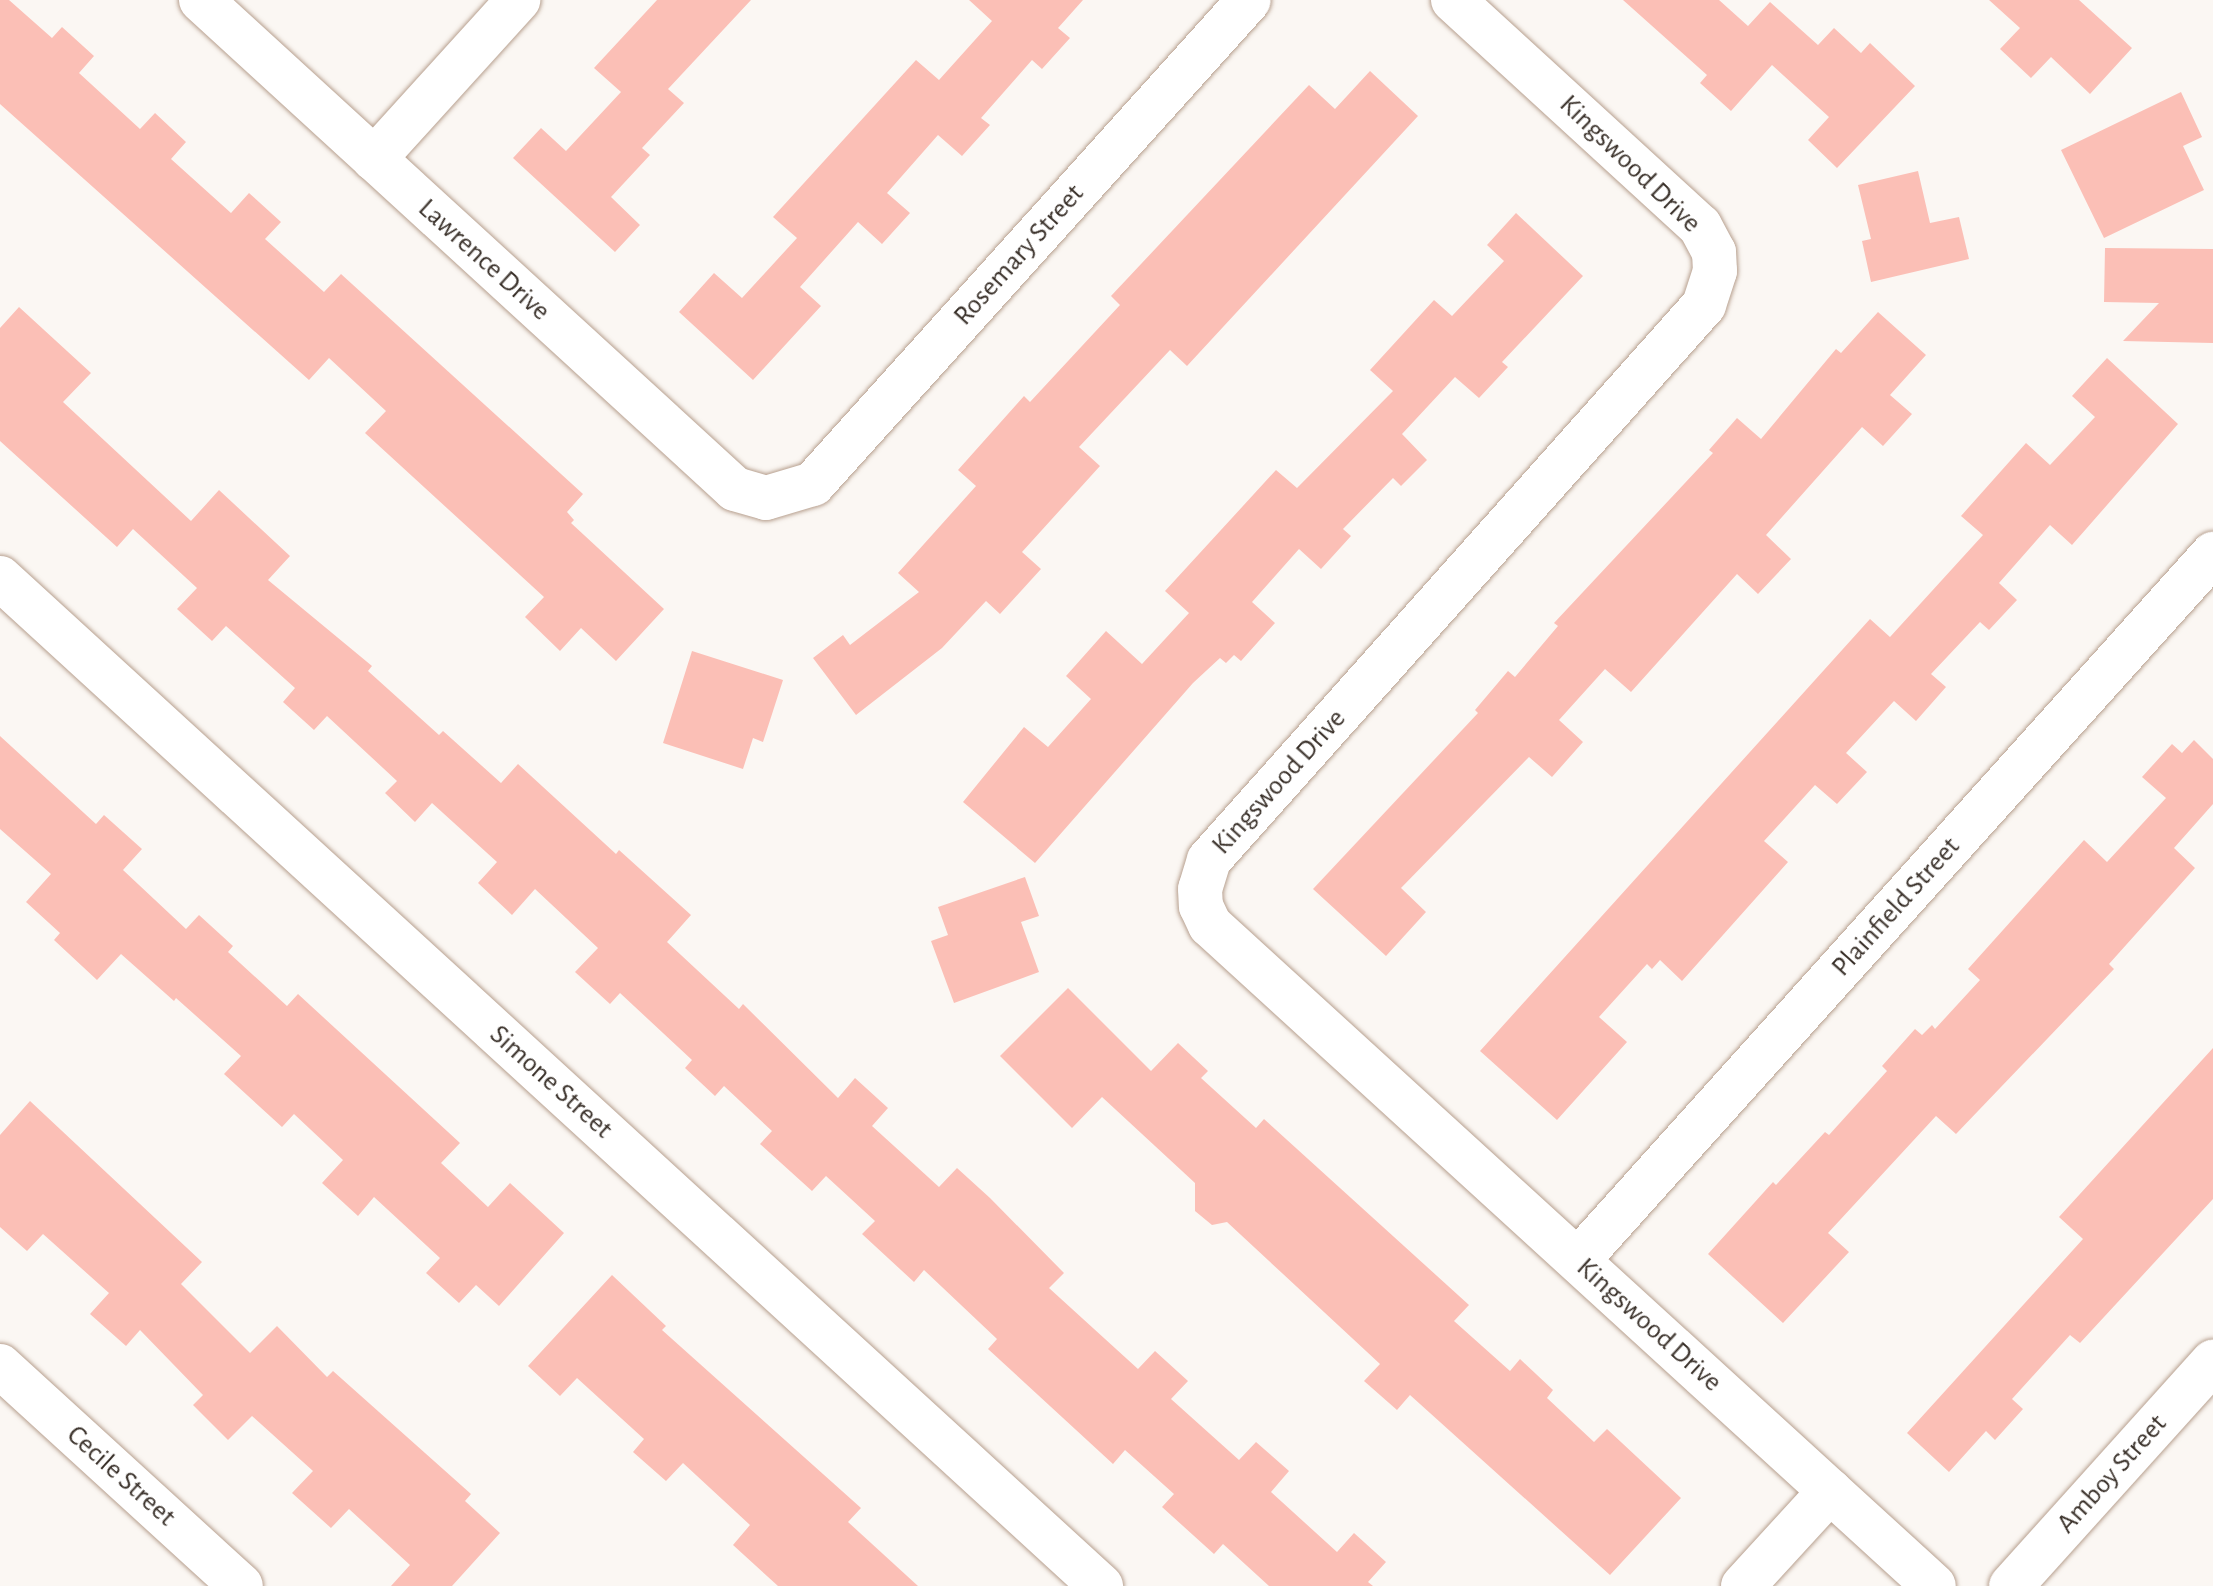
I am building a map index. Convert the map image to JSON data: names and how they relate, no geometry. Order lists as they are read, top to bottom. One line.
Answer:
{"streets":{"street":["Kingswood Drive","Rosemary Street","Lawrence Drive","Plainfield Street","Simone Street","Amboy Street","Cecile Street"]},"crossings":[["Kingswood Drive","Plainfield Street"],["Rosemary Street","Lawrence Drive"]]}
